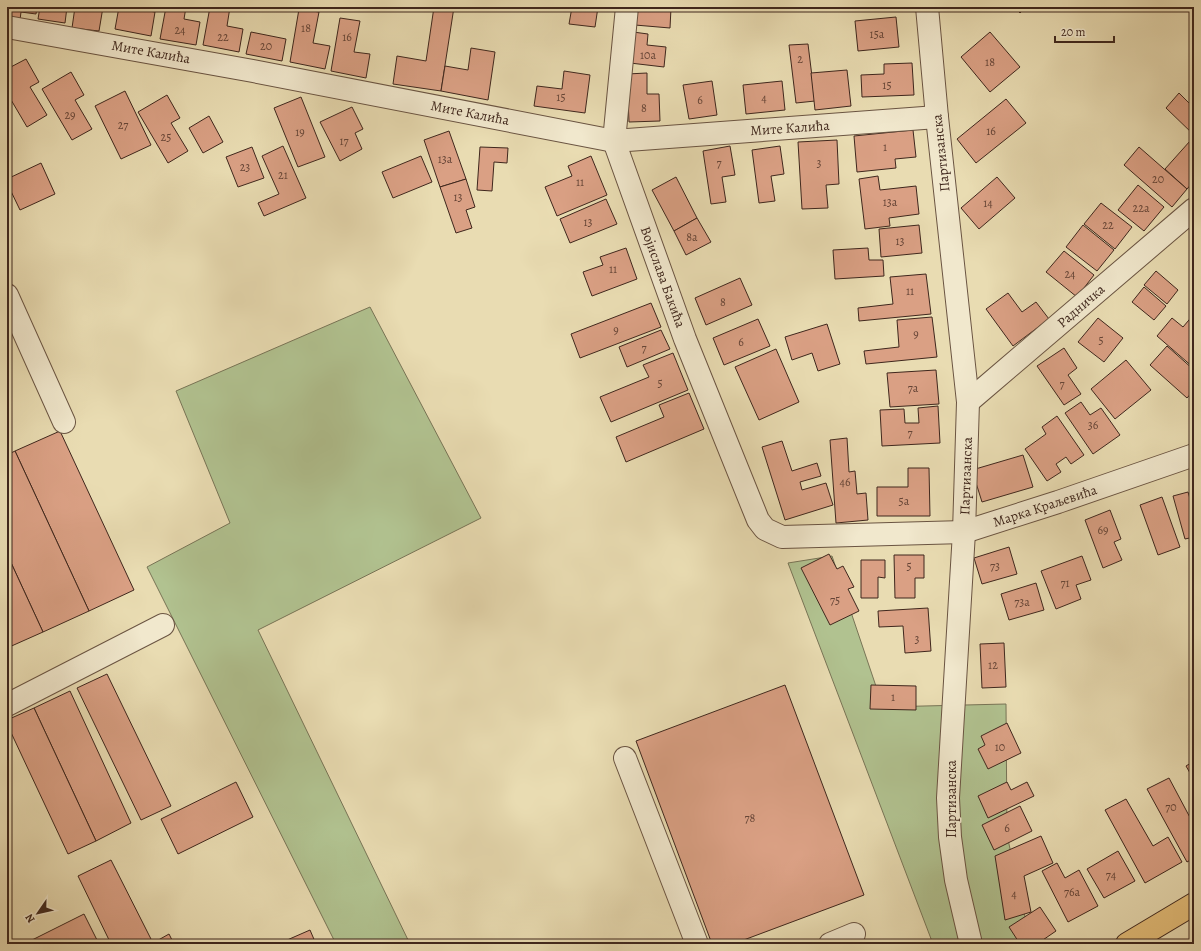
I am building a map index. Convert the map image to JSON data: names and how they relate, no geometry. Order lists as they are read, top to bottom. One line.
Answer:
{"streets":{"street":["Мите Калића","Партизанска","Војислава Бакића","Радничка","Марка Краљевића"]},"crossings":[["Мите Калића","Партизанска"],["Мите Калића","Војислава Бакића"],["Партизанска","Радничка"],["Партизанска","Марка Краљевића"],["Војислава Бакића","Марка Краљевића"]],"house_numbers":["18","24","15a","22","16","20","10a","2","18","15","15","4","6","8","29","27","16","19","25","17","1","13a","7","3","23","21","20","11","13","13a","14","22a","13","22","8a","13","11","24","11","8","9","9","5","6","7","5","7","7a","36","7","46","5a","69","5","73","71","75","73a","3","12","1","10","70","78","6","74","76a","4"],"scale_bar":"20 m","north":"bottom left"}
